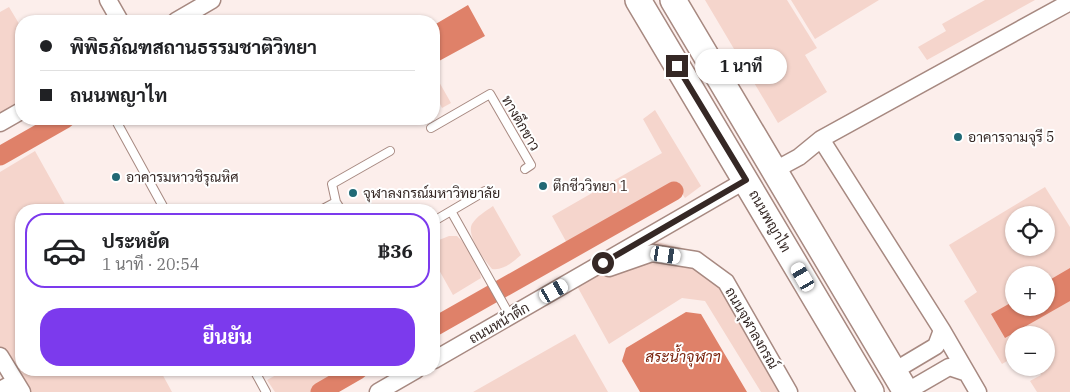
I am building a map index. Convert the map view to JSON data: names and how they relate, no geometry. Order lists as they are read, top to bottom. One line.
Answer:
{"streets":{"main road":["ถนนพญาไท"],"street":["ถนนหน้าตึก","ถนนจุฬาลงกรณ์"],"lane":["ทางตึกขาว"]},"crossings":[["ถนนพญาไท","ถนนหน้าตึก"],["ถนนหน้าตึก","ถนนจุฬาลงกรณ์"]],"water":["สระน้ำจุฬาฯ"],"places":["อาคารจามจุรี 5","อาคารมหาวชิรุณหิศ","ตึกชีววิทยา 1","จุฬาลงกรณ์มหาวิทยาลัย"],"page":{"banner":["พิพิธภัณฑสถานธรรมชาติวิทยา","ถนนพญาไท"],"bubble":"1 นาที","map_buttons":["+","−"],"list":[{"name":"ประหยัด","note":"1 นาที · 20:54","value":"฿36"}],"buttons":"ยืนยัน"}}
